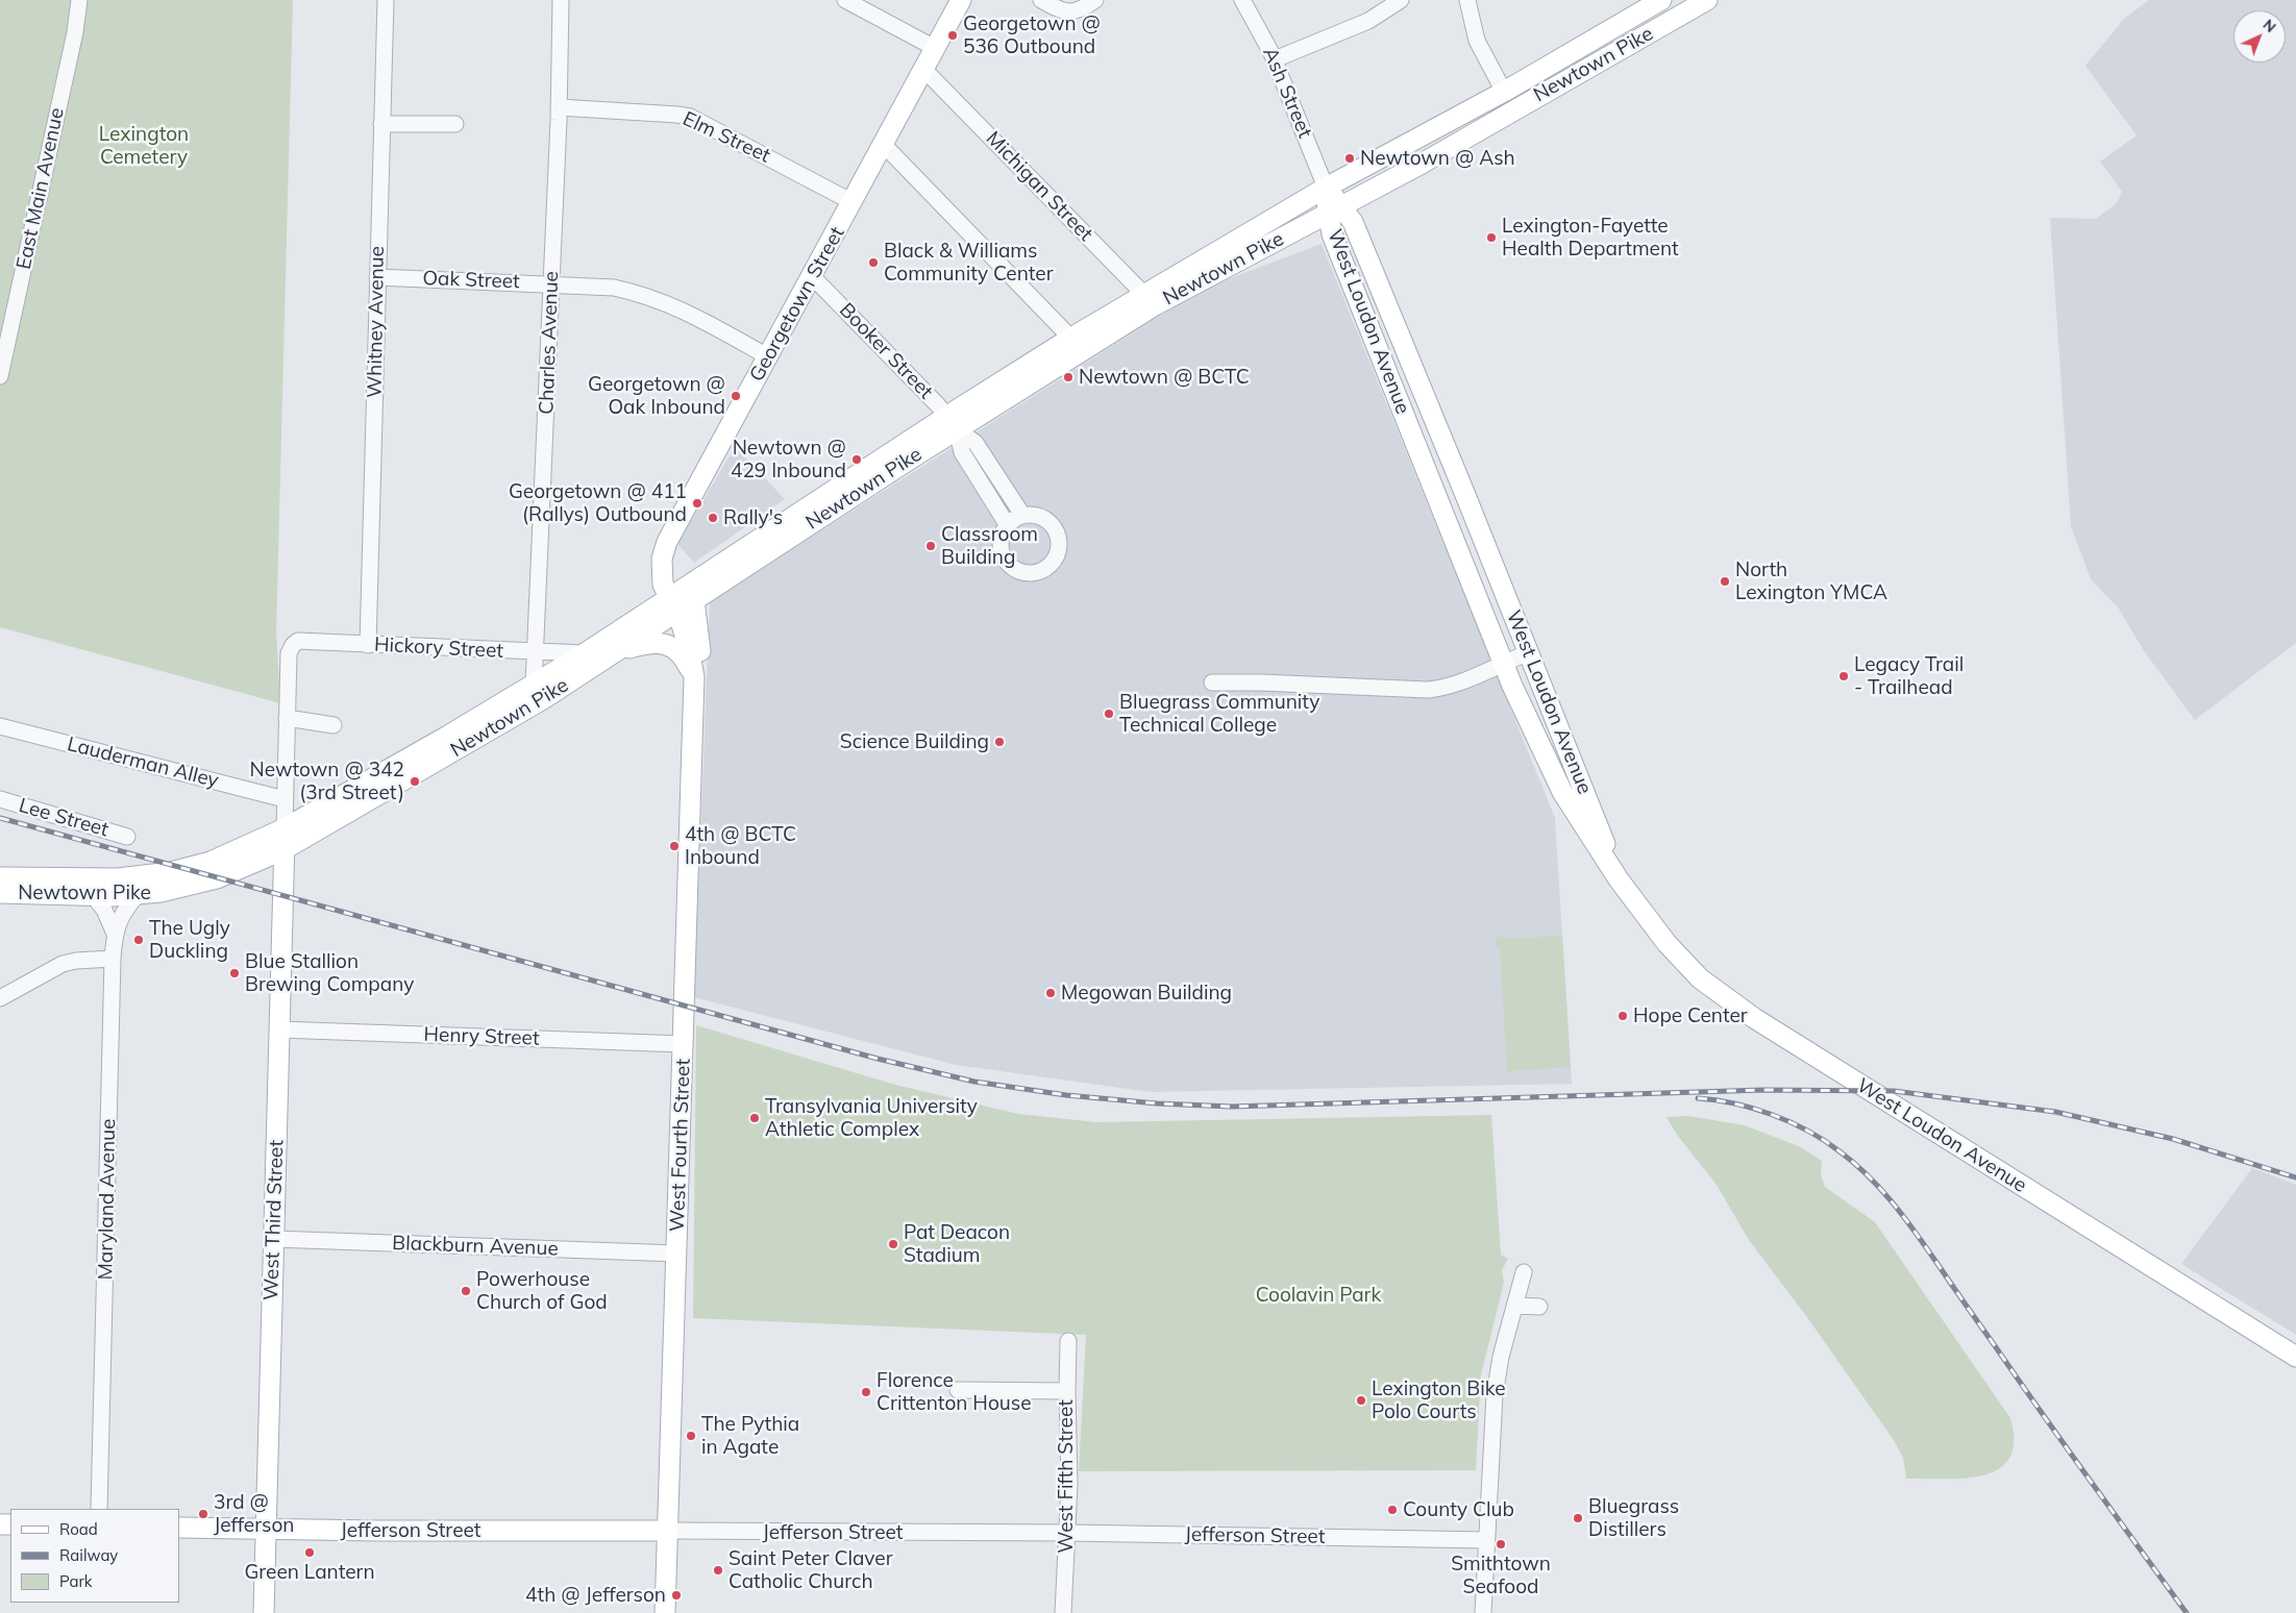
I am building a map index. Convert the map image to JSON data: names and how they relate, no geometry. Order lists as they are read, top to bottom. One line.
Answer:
{"streets":{"main road":["Newtown Pike","Georgetown Street","West Loudon Avenue","West Fourth Street","West Third Street","Jefferson Street"],"street":["Ash Street","Elm Street","Michigan Street","East Main Avenue","Oak Street","Whitney Avenue","Charles Avenue","Booker Street","Hickory Street","Lauderman Alley","Lee Street","Henry Street","Maryland Avenue","Blackburn Avenue","West Fifth Street"]},"crossings":[["Newtown Pike","Ash Street"],["Newtown Pike","Michigan Street"],["Newtown Pike","Georgetown Street"],["Newtown Pike","West Loudon Avenue"],["Newtown Pike","Charles Avenue"],["Newtown Pike","Booker Street"],["Newtown Pike","Hickory Street"],["Newtown Pike","West Fourth Street"],["Newtown Pike","Maryland Avenue"],["Newtown Pike","West Third Street"],["Ash Street","West Loudon Avenue"],["Elm Street","Georgetown Street"],["Elm Street","Charles Avenue"],["Michigan Street","Georgetown Street"],["Oak Street","Georgetown Street"],["Oak Street","Whitney Avenue"],["Oak Street","Charles Avenue"],["Georgetown Street","Booker Street"],["Georgetown Street","West Fourth Street"],["Whitney Avenue","Hickory Street"],["Charles Avenue","Hickory Street"],["Henry Street","West Fourth Street"],["Henry Street","West Third Street"],["West Fourth Street","Blackburn Avenue"],["West Fourth Street","Jefferson Street"],["West Third Street","Blackburn Avenue"],["West Third Street","Jefferson Street"],["West Fifth Street","Jefferson Street"]],"parks":["Lexington Cemetery","Coolavin Park"],"places":["Georgetown @ 536 Outbound","Newtown @ Ash","Lexington-Fayette Health Department","Black & Williams Community Center","Newtown @ BCTC","Georgetown @ Oak Inbound","Newtown @ 429 Inbound","Georgetown @ 411 (Rallys) Outbound","Rally's","Classroom Building","North Lexington YMCA","Legacy Trail - Trailhead","Bluegrass Community Technical College","Science Building","Newtown @ 342 (3rd Street)","4th @ BCTC Inbound","The Ugly Duckling","Blue Stallion Brewing Company","Megowan Building","Hope Center","Transylvania University Athletic Complex","Pat Deacon Stadium","Powerhouse Church of God","Florence Crittenton House","Lexington Bike Polo Courts","The Pythia in Agate","County Club","3rd @ Jefferson","Bluegrass Distillers","Smithtown Seafood","Green Lantern","Saint Peter Claver Catholic Church","4th @ Jefferson"],"legend":["Road","Railway","Park"],"north":"top right"}
